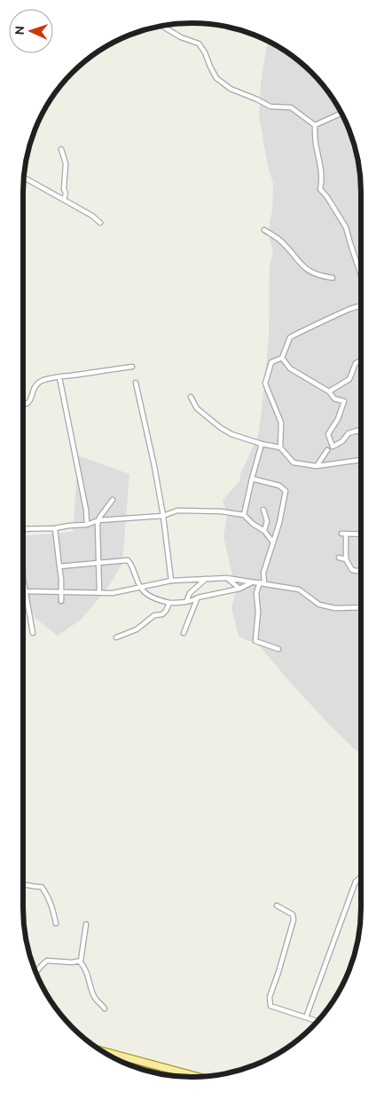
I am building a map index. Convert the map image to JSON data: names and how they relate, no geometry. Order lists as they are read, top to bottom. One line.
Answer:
{"north":"left"}
